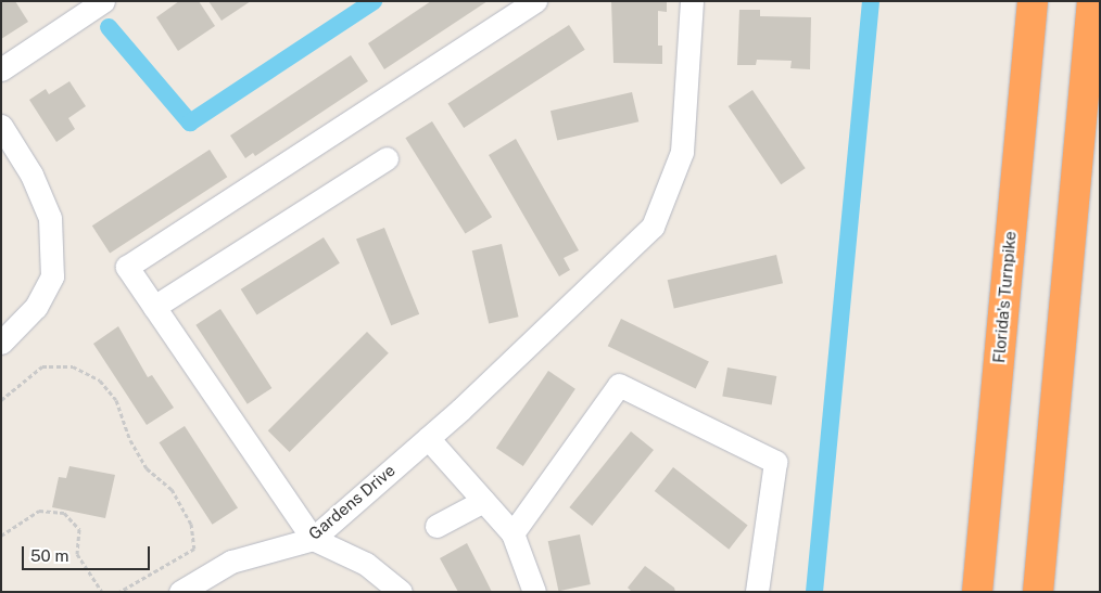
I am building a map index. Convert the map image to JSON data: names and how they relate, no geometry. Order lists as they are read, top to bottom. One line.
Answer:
{"streets":{"highway":["Florida's Turnpike"],"street":["Gardens Drive"]},"scale_bar":"50 m"}
